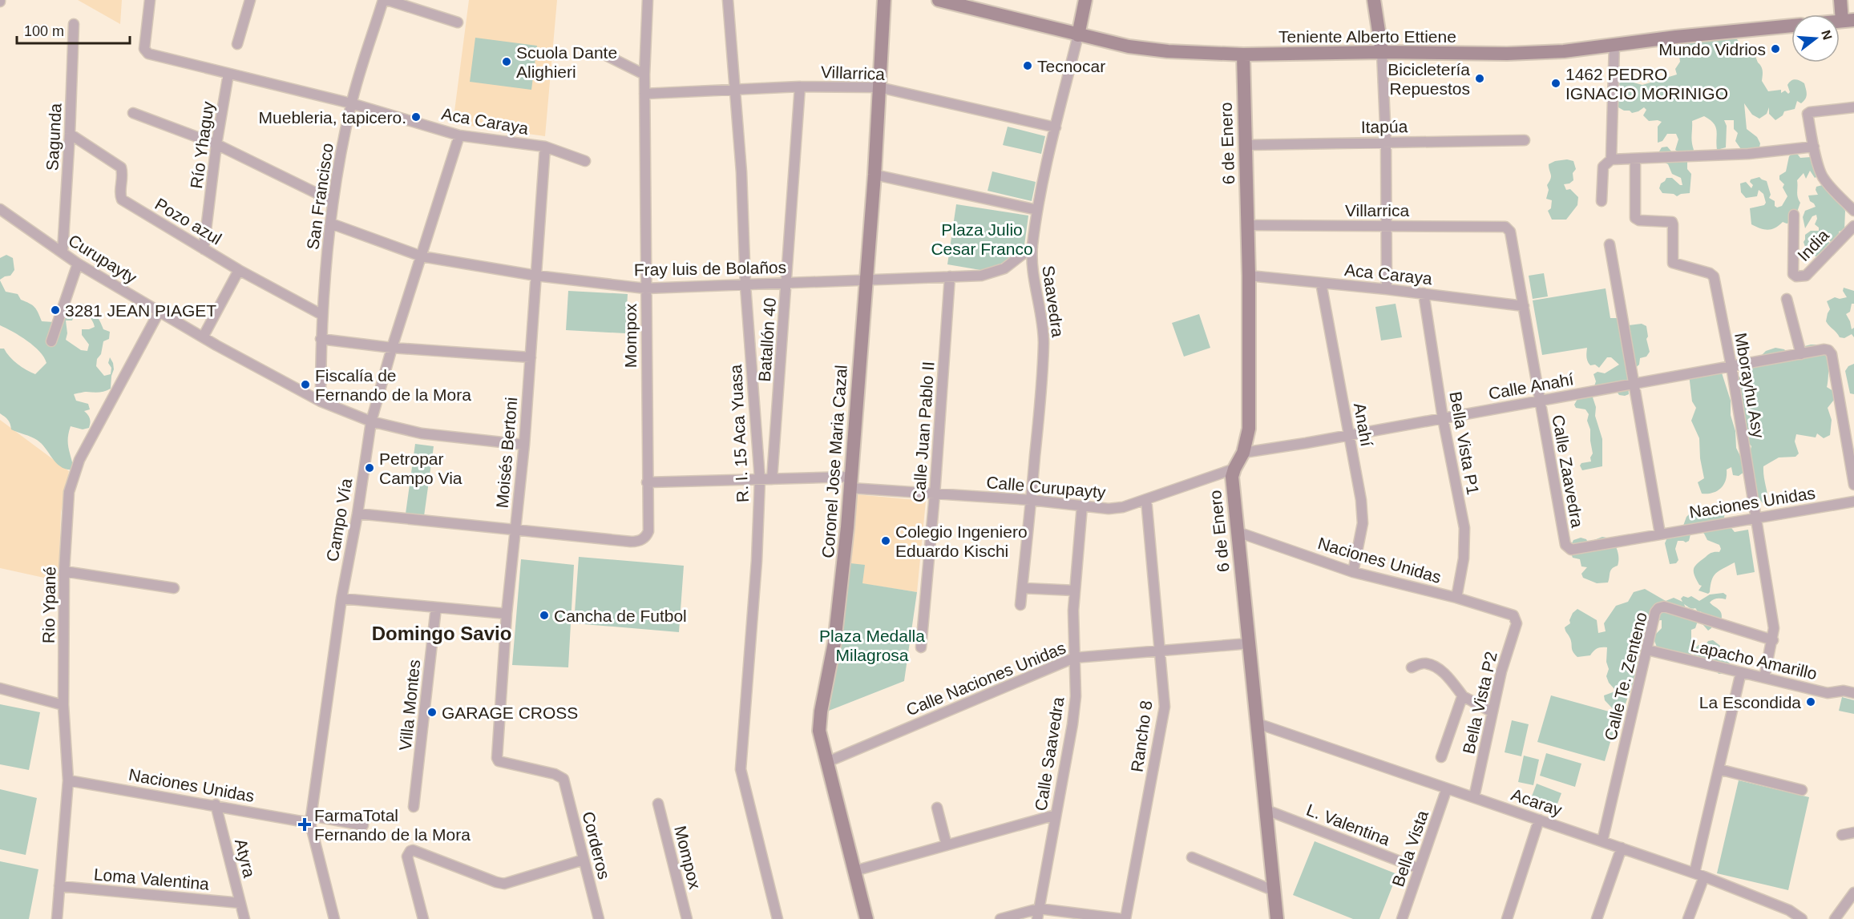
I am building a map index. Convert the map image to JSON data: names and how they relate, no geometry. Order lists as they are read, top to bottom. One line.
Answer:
{"streets":{"main road":["Teniente Alberto Ettiene","6 de Enero","Coronel Jose Maria Cazal"],"street":["Villarrica","Aca Caraya","Itapúa","Sagunda","Río Yhaguy","San Francisco","Pozo azul","India","Curupayty","Fray luis de Bolaños","Saavedra","Mompox","Batallón 40","Mborayhu Asy","Calle Anahí","Anahí","Calle Juan Pablo II","R. I. 15 Aca Yuasa","Bella Vista P1","Moisés Bertoni","Calle Zaavedra","Calle Curupayty","Naciones Unidas","Campo Vía","Rio Ypané","Lapacho Amarillo","Calle Te. Zenteno","Calle Naciones Unidas","Bella Vista P2","Villa Montes","Rancho 8","Calle Saavedra","Acaray","L. Valentina","Corderos","Bella Vista","Atyra","Loma Valentina"]},"crossings":[["Teniente Alberto Ettiene","6 de Enero"],["Teniente Alberto Ettiene","Saavedra"],["Villarrica","6 de Enero"],["Villarrica","Saavedra"],["Villarrica","Mompox"],["Villarrica","Batallón 40"],["Villarrica","R. I. 15 Aca Yuasa"],["Villarrica","Coronel Jose Maria Cazal"],["Villarrica","Calle Zaavedra"],["Aca Caraya","6 de Enero"],["Aca Caraya","Río Yhaguy"],["Aca Caraya","San Francisco"],["Aca Caraya","Anahí"],["Aca Caraya","Bella Vista P1"],["Aca Caraya","Moisés Bertoni"],["Aca Caraya","Calle Zaavedra"],["Aca Caraya","Campo Vía"],["Itapúa","6 de Enero"],["Sagunda","Pozo azul"],["Sagunda","Curupayty"],["6 de Enero","Calle Anahí"],["6 de Enero","Calle Curupayty"],["6 de Enero","Naciones Unidas"],["6 de Enero","Calle Naciones Unidas"],["6 de Enero","Acaray"],["6 de Enero","L. Valentina"],["Río Yhaguy","Pozo azul"],["San Francisco","Pozo azul"],["San Francisco","Curupayty"],["San Francisco","Fray luis de Bolaños"],["Curupayty","Moisés Bertoni"],["Curupayty","Campo Vía"],["Curupayty","Rio Ypané"],["Fray luis de Bolaños","Saavedra"],["Fray luis de Bolaños","Mompox"],["Fray luis de Bolaños","Batallón 40"],["Fray luis de Bolaños","Calle Juan Pablo II"],["Fray luis de Bolaños","R. I. 15 Aca Yuasa"],["Fray luis de Bolaños","Moisés Bertoni"],["Fray luis de Bolaños","Coronel Jose Maria Cazal"],["Fray luis de Bolaños","Campo Vía"],["Saavedra","Calle Curupayty"],["Mompox","Moisés Bertoni"],["Mompox","Calle Curupayty"],["Mompox","Campo Vía"],["Batallón 40","Calle Curupayty"],["Mborayhu Asy","Calle Anahí"],["Mborayhu Asy","Naciones Unidas"],["Mborayhu Asy","Lapacho Amarillo"],["Mborayhu Asy","Calle Te. Zenteno"],["Calle Anahí","Anahí"],["Calle Anahí","Bella Vista P1"],["Calle Anahí","Calle Zaavedra"],["Anahí","Naciones Unidas"],["Calle Juan Pablo II","Calle Curupayty"],["R. I. 15 Aca Yuasa","Calle Curupayty"],["Bella Vista P1","Naciones Unidas"],["Moisés Bertoni","Corderos"],["Coronel Jose Maria Cazal","Calle Curupayty"],["Coronel Jose Maria Cazal","Calle Naciones Unidas"],["Calle Zaavedra","Naciones Unidas"],["Calle Curupayty","Rancho 8"],["Calle Curupayty","Calle Saavedra"],["Naciones Unidas","Campo Vía"],["Naciones Unidas","Rio Ypané"],["Naciones Unidas","Bella Vista P2"],["Naciones Unidas","Atyra"],["Rio Ypané","Loma Valentina"],["Lapacho Amarillo","Calle Te. Zenteno"],["Calle Te. Zenteno","Acaray"],["Calle Naciones Unidas","Rancho 8"],["Calle Naciones Unidas","Calle Saavedra"],["Bella Vista P2","Acaray"],["Acaray","Bella Vista"],["L. Valentina","Bella Vista"],["Atyra","Loma Valentina"]],"districts":["Domingo Savio"],"parks":["Plaza Julio Cesar Franco","Plaza Medalla Milagrosa"],"places":{"other":["Mundo Vidrios","Scuola Dante Alighieri","Tecnocar","Bicicletería Repuestos","1462 PEDRO IGNACIO MORINIGO","Muebleria, tapicero.","3281 JEAN PIAGET","Fiscalía de Fernando de la Mora","Petropar Campo Via","Colegio Ingeniero Eduardo Kischi","Cancha de Futbol","La Escondida","GARAGE CROSS"],"health":["FarmaTotal Fernando de la Mora"]},"scale_bar":"100 m","north":"right"}
